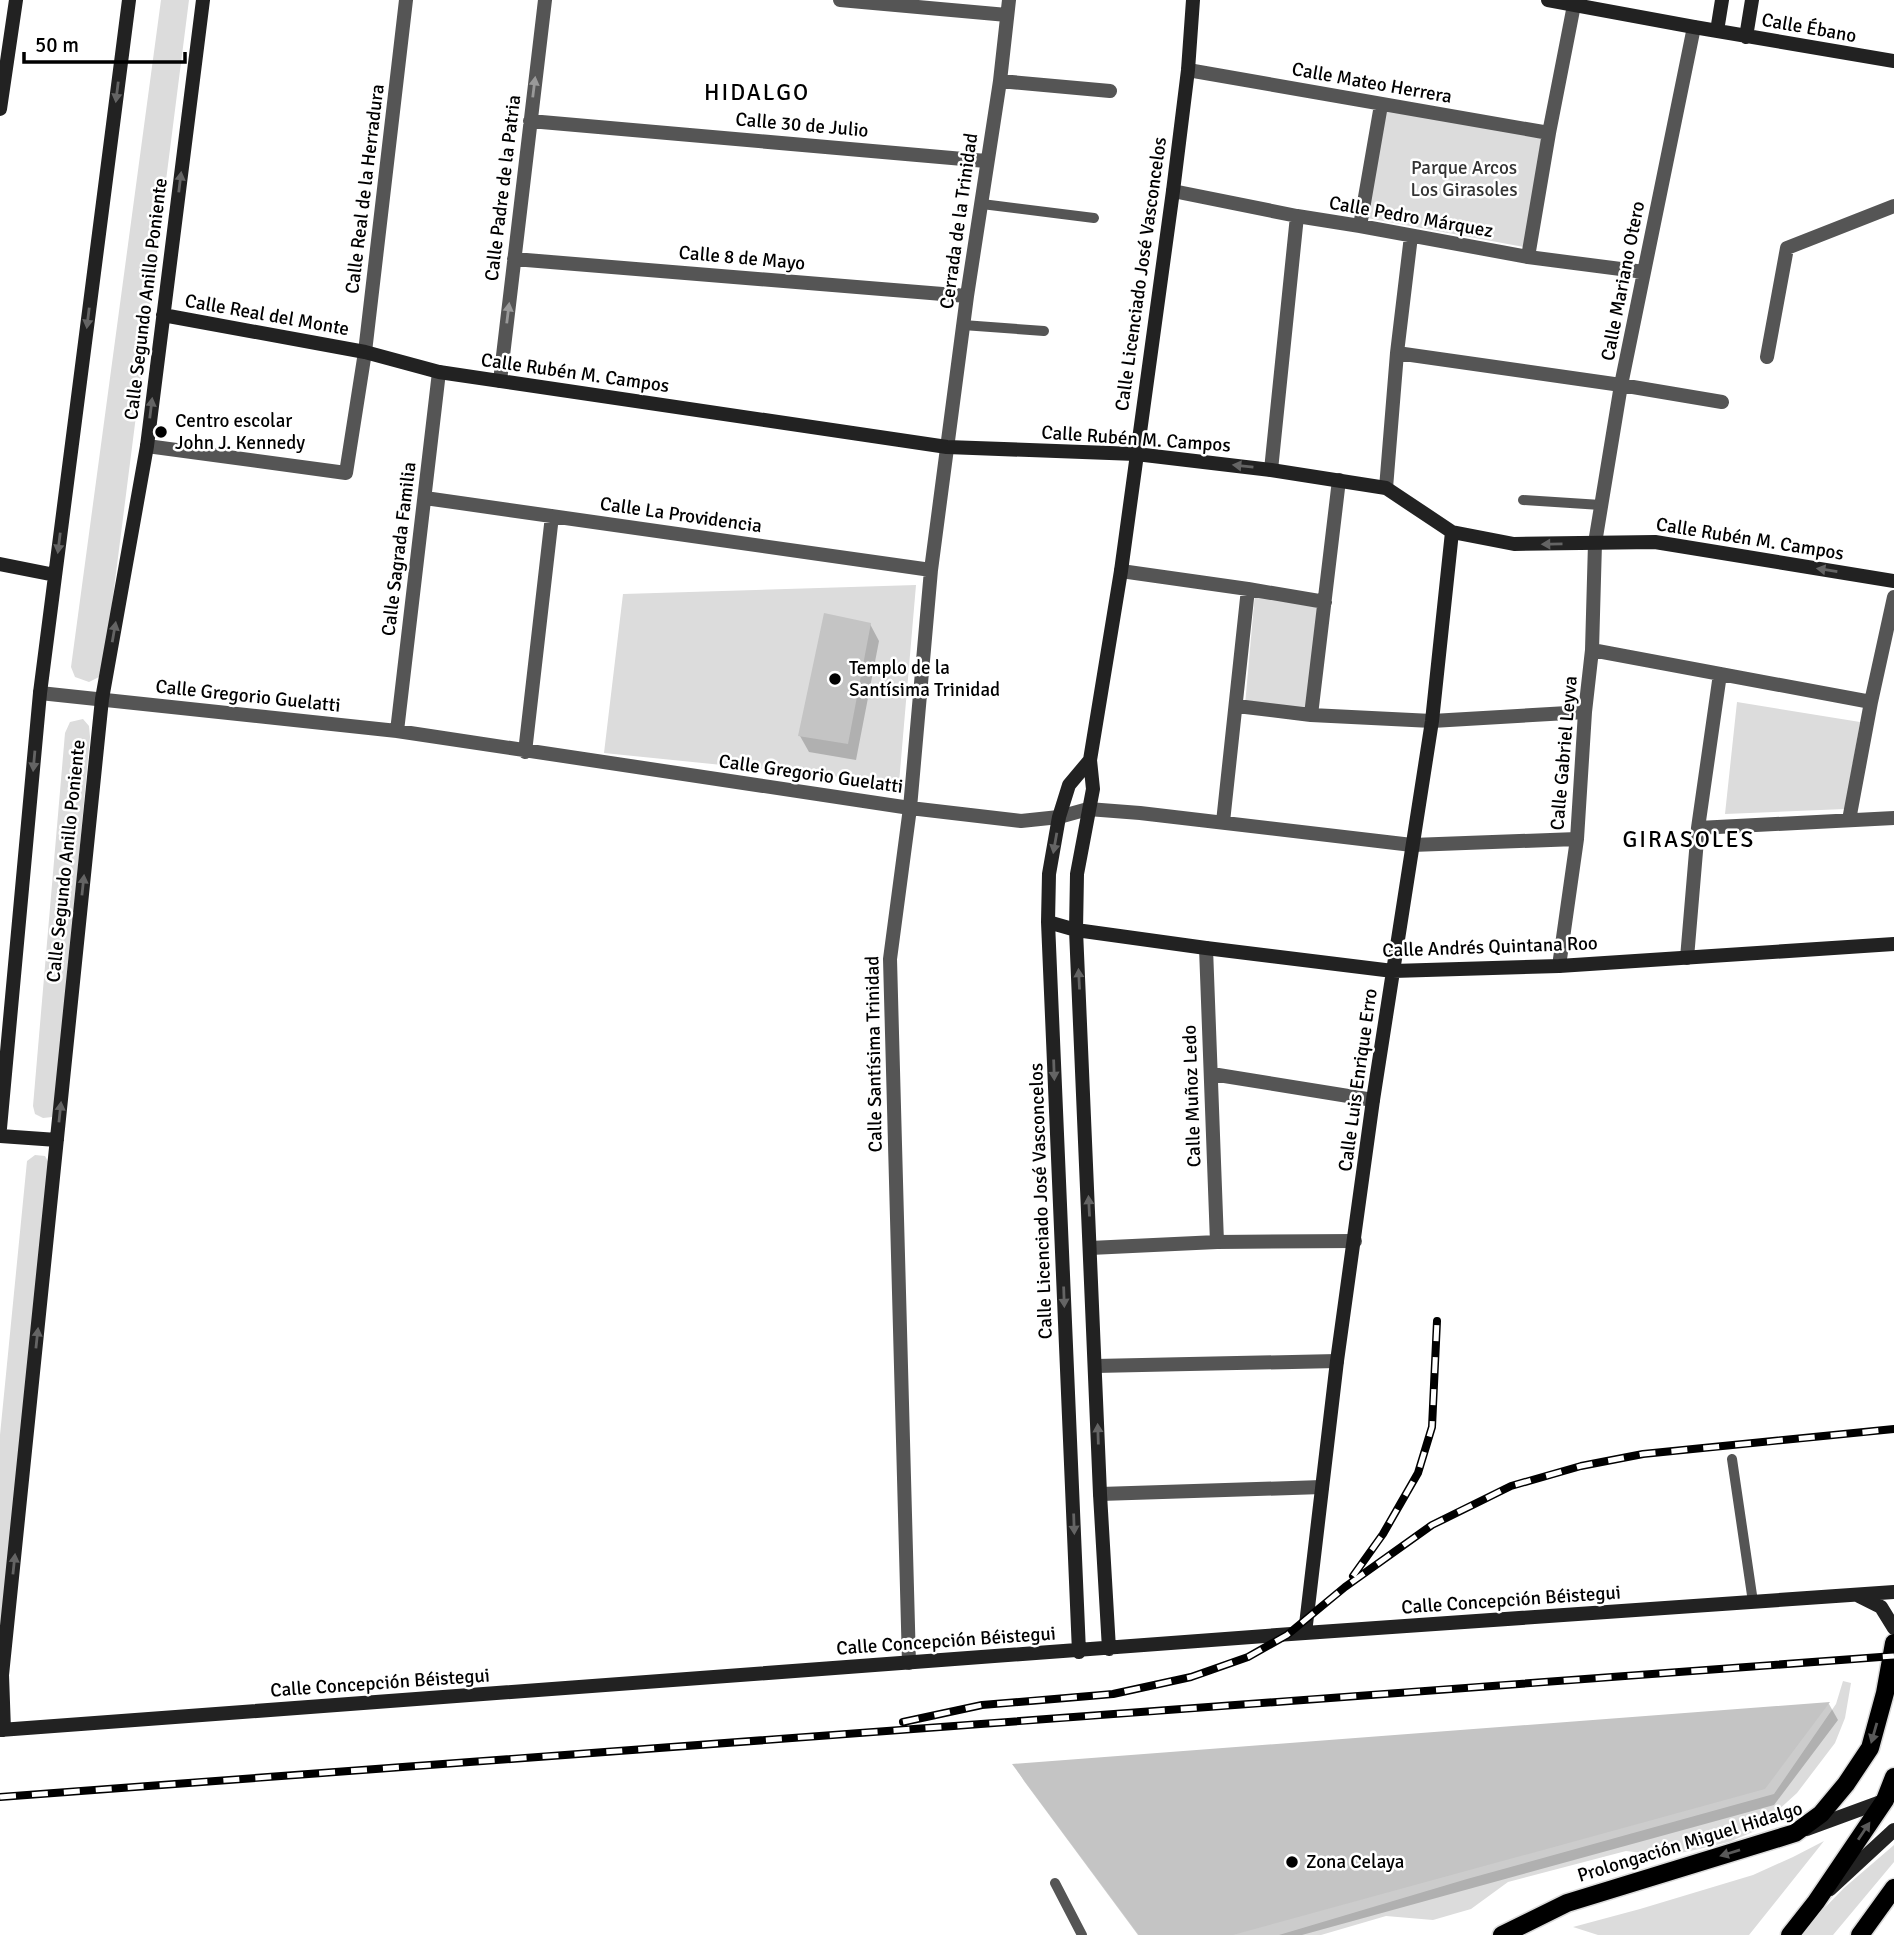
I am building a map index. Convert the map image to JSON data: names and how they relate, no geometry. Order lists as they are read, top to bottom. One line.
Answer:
{"streets":{"main road":["Prolongación Miguel Hidalgo"],"street":["Calle Ébano","Calle Mateo Herrera","Calle 30 de Julio","Calle Padre de la Patria","Calle Real de la Herradura","Calle Pedro Márquez","Cerrada de la Trinidad","Calle 8 de Mayo","Calle Licenciado José Vasconcelos","Calle Mariano Otero","Calle Segundo Anillo Poniente","Calle Real del Monte","Calle Rubén M. Campos","Calle La Providencia","Calle Sagrada Familia","Calle Gregorio Guelatti","Calle Gabriel Leyva","Calle Andrés Quintana Roo","Calle Santísima Trinidad","Calle Luis Enrique Erro","Calle Muñoz Ledo","Calle Concepción Béistegui"]},"crossings":[["Calle Ébano","Calle Mariano Otero"],["Calle Mateo Herrera","Calle Licenciado José Vasconcelos"],["Calle 30 de Julio","Calle Padre de la Patria"],["Calle 30 de Julio","Cerrada de la Trinidad"],["Calle Padre de la Patria","Calle 8 de Mayo"],["Calle Padre de la Patria","Calle Rubén M. Campos"],["Calle Real de la Herradura","Calle Segundo Anillo Poniente"],["Calle Real de la Herradura","Calle Real del Monte"],["Calle Real de la Herradura","Calle Rubén M. Campos"],["Calle Pedro Márquez","Calle Licenciado José Vasconcelos"],["Calle Pedro Márquez","Calle Mariano Otero"],["Cerrada de la Trinidad","Calle 8 de Mayo"],["Cerrada de la Trinidad","Calle Rubén M. Campos"],["Cerrada de la Trinidad","Calle Santísima Trinidad"],["Calle Licenciado José Vasconcelos","Calle Rubén M. Campos"],["Calle Licenciado José Vasconcelos","Calle Gregorio Guelatti"],["Calle Licenciado José Vasconcelos","Calle Andrés Quintana Roo"],["Calle Licenciado José Vasconcelos","Calle Concepción Béistegui"],["Calle Mariano Otero","Calle Rubén M. Campos"],["Calle Mariano Otero","Calle Gabriel Leyva"],["Calle Segundo Anillo Poniente","Calle Real del Monte"],["Calle Segundo Anillo Poniente","Calle Gregorio Guelatti"],["Calle Segundo Anillo Poniente","Calle Concepción Béistegui"],["Calle Real del Monte","Calle Rubén M. Campos"],["Calle Rubén M. Campos","Calle Sagrada Familia"],["Calle Rubén M. Campos","Calle Gabriel Leyva"],["Calle Rubén M. Campos","Calle Santísima Trinidad"],["Calle Rubén M. Campos","Calle Luis Enrique Erro"],["Calle La Providencia","Calle Sagrada Familia"],["Calle La Providencia","Calle Santísima Trinidad"],["Calle Sagrada Familia","Calle Gregorio Guelatti"],["Calle Gregorio Guelatti","Calle Gabriel Leyva"],["Calle Gregorio Guelatti","Calle Santísima Trinidad"],["Calle Gregorio Guelatti","Calle Luis Enrique Erro"],["Calle Gabriel Leyva","Calle Andrés Quintana Roo"],["Calle Andrés Quintana Roo","Calle Luis Enrique Erro"],["Calle Andrés Quintana Roo","Calle Muñoz Ledo"],["Calle Santísima Trinidad","Calle Concepción Béistegui"],["Calle Luis Enrique Erro","Calle Concepción Béistegui"]],"one_way":["Calle Padre de la Patria","Prolongación Miguel Hidalgo"],"districts":["HIDALGO","GIRASOLES"],"parks":["Parque Arcos Los Girasoles"],"places":["Centro escolar John J. Kennedy","Templo de la Santísima Trinidad","Zona Celaya"],"scale_bar":"50 m"}
